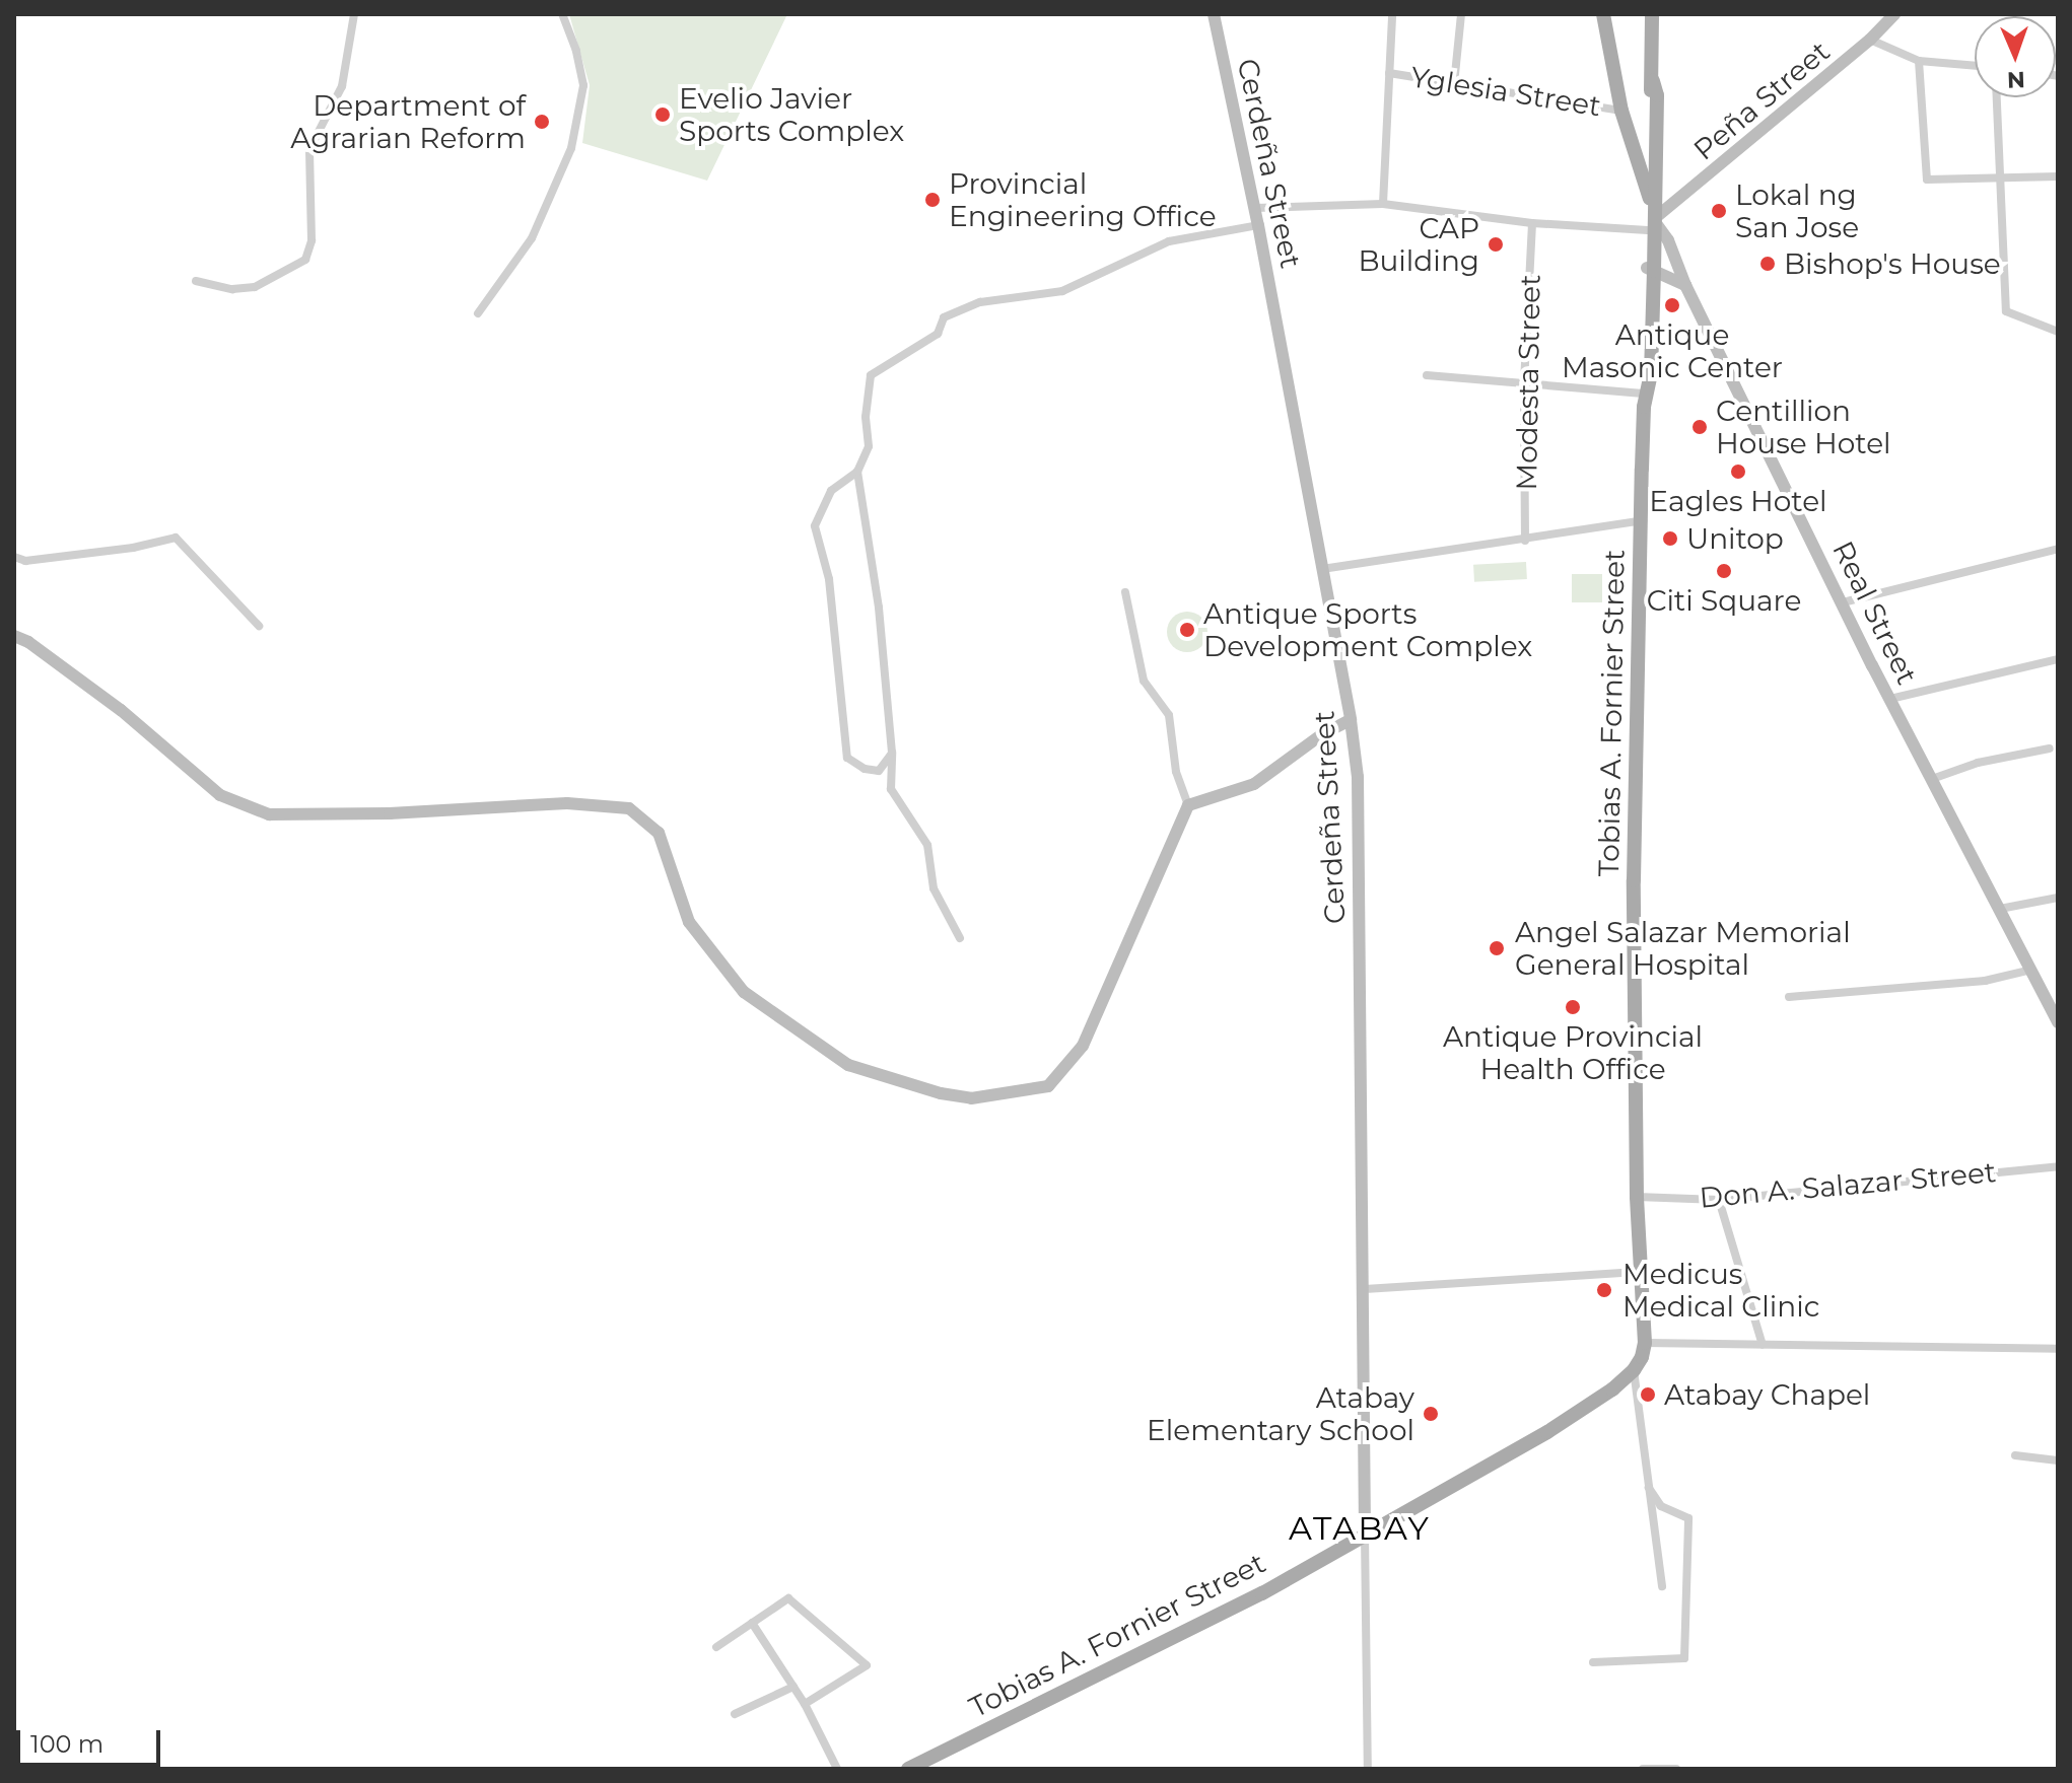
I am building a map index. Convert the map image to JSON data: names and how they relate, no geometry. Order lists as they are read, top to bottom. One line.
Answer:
{"streets":{"main road":["Peña Street","Cerdeña Street","Real Street","Tobias A. Fornier Street"],"street":["Yglesia Street","Modesta Street","Don A. Salazar Street"]},"crossings":[["Peña Street","Real Street"],["Peña Street","Tobias A. Fornier Street"],["Cerdeña Street","Tobias A. Fornier Street"],["Real Street","Tobias A. Fornier Street"],["Tobias A. Fornier Street","Don A. Salazar Street"]],"districts":["ATABAY"],"places":["Evelio Javier Sports Complex","Department of Agrarian Reform","Provincial Engineering Office","Lokal ng San Jose","CAP Building","Bishop's House","Antique Masonic Center","Centillion House Hotel","Eagles Hotel","Unitop","Citi Square","Antique Sports Development Complex","Angel Salazar Memorial General Hospital","Antique Provincial Health Office","Medicus Medical Clinic","Atabay Chapel","Atabay Elementary School"],"scale_bar":"100 m","north":"bottom"}
